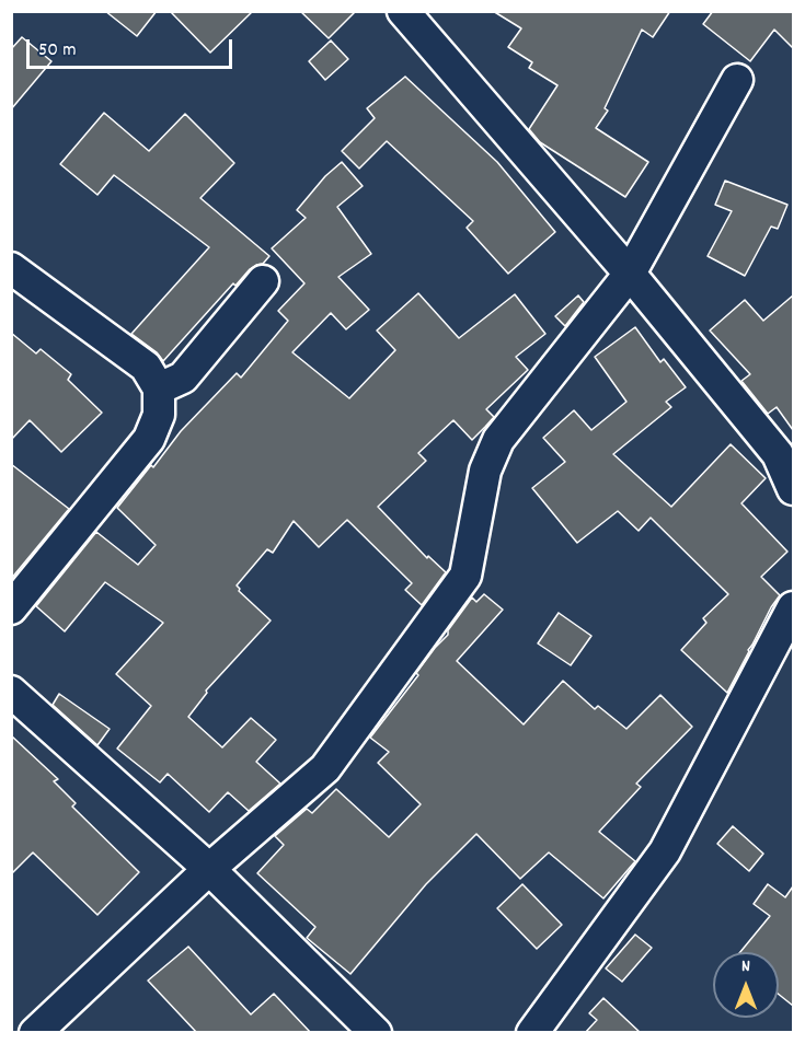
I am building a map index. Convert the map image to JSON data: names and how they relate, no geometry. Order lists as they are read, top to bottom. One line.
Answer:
{"scale_bar":"50 m","north":"top"}
